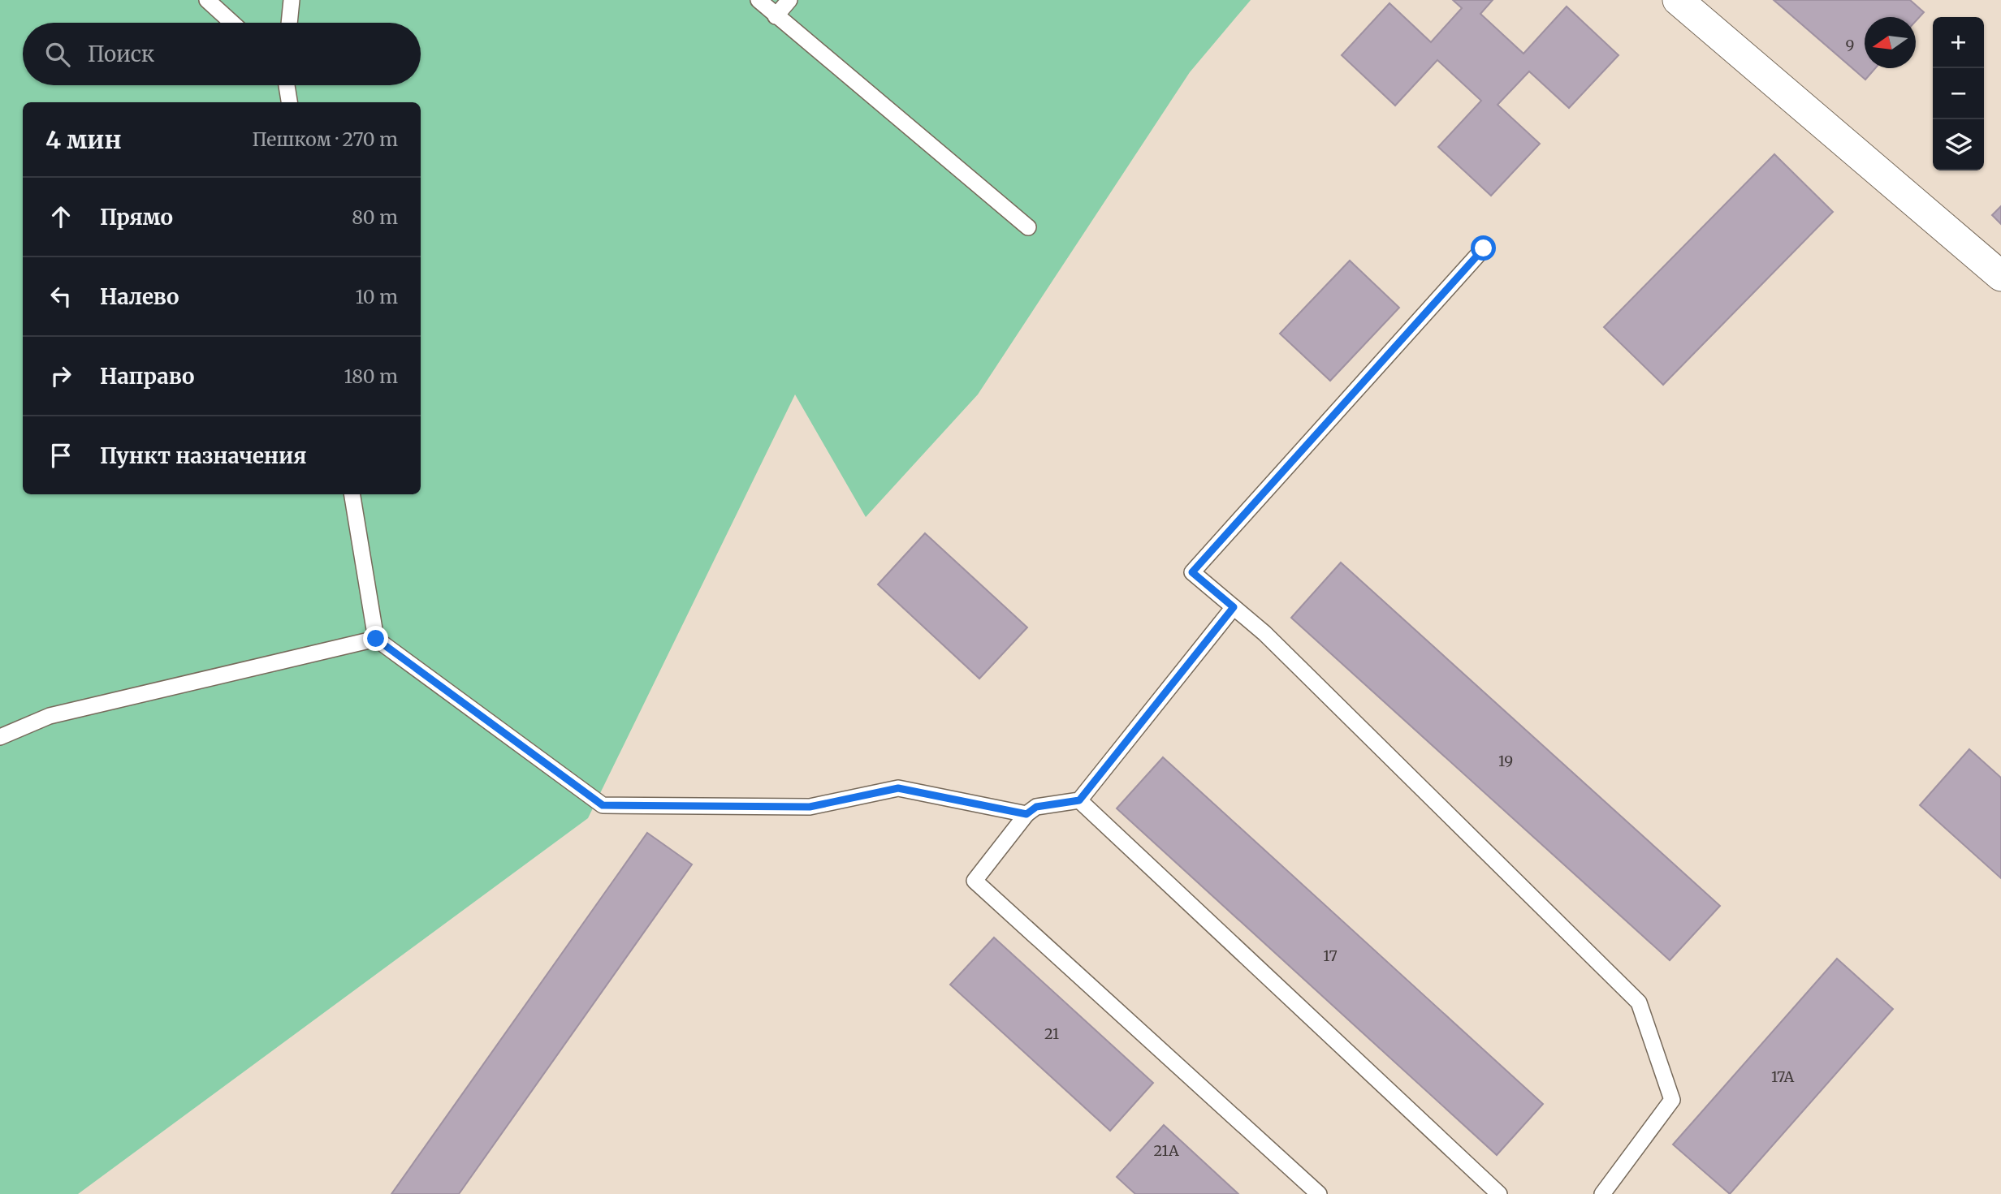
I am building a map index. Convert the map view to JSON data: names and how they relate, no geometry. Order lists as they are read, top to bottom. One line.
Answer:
{"house_numbers":["9","19","17","21","17А","21А"],"north":"left","page":{"map_buttons":["+","−"],"search":"Поиск","heading":["4 мин","Пешком · 270 m"],"list":[["Прямо","80 m"],["Налево","10 m"],["Направо","180 m"],"Пункт назначения"]}}
